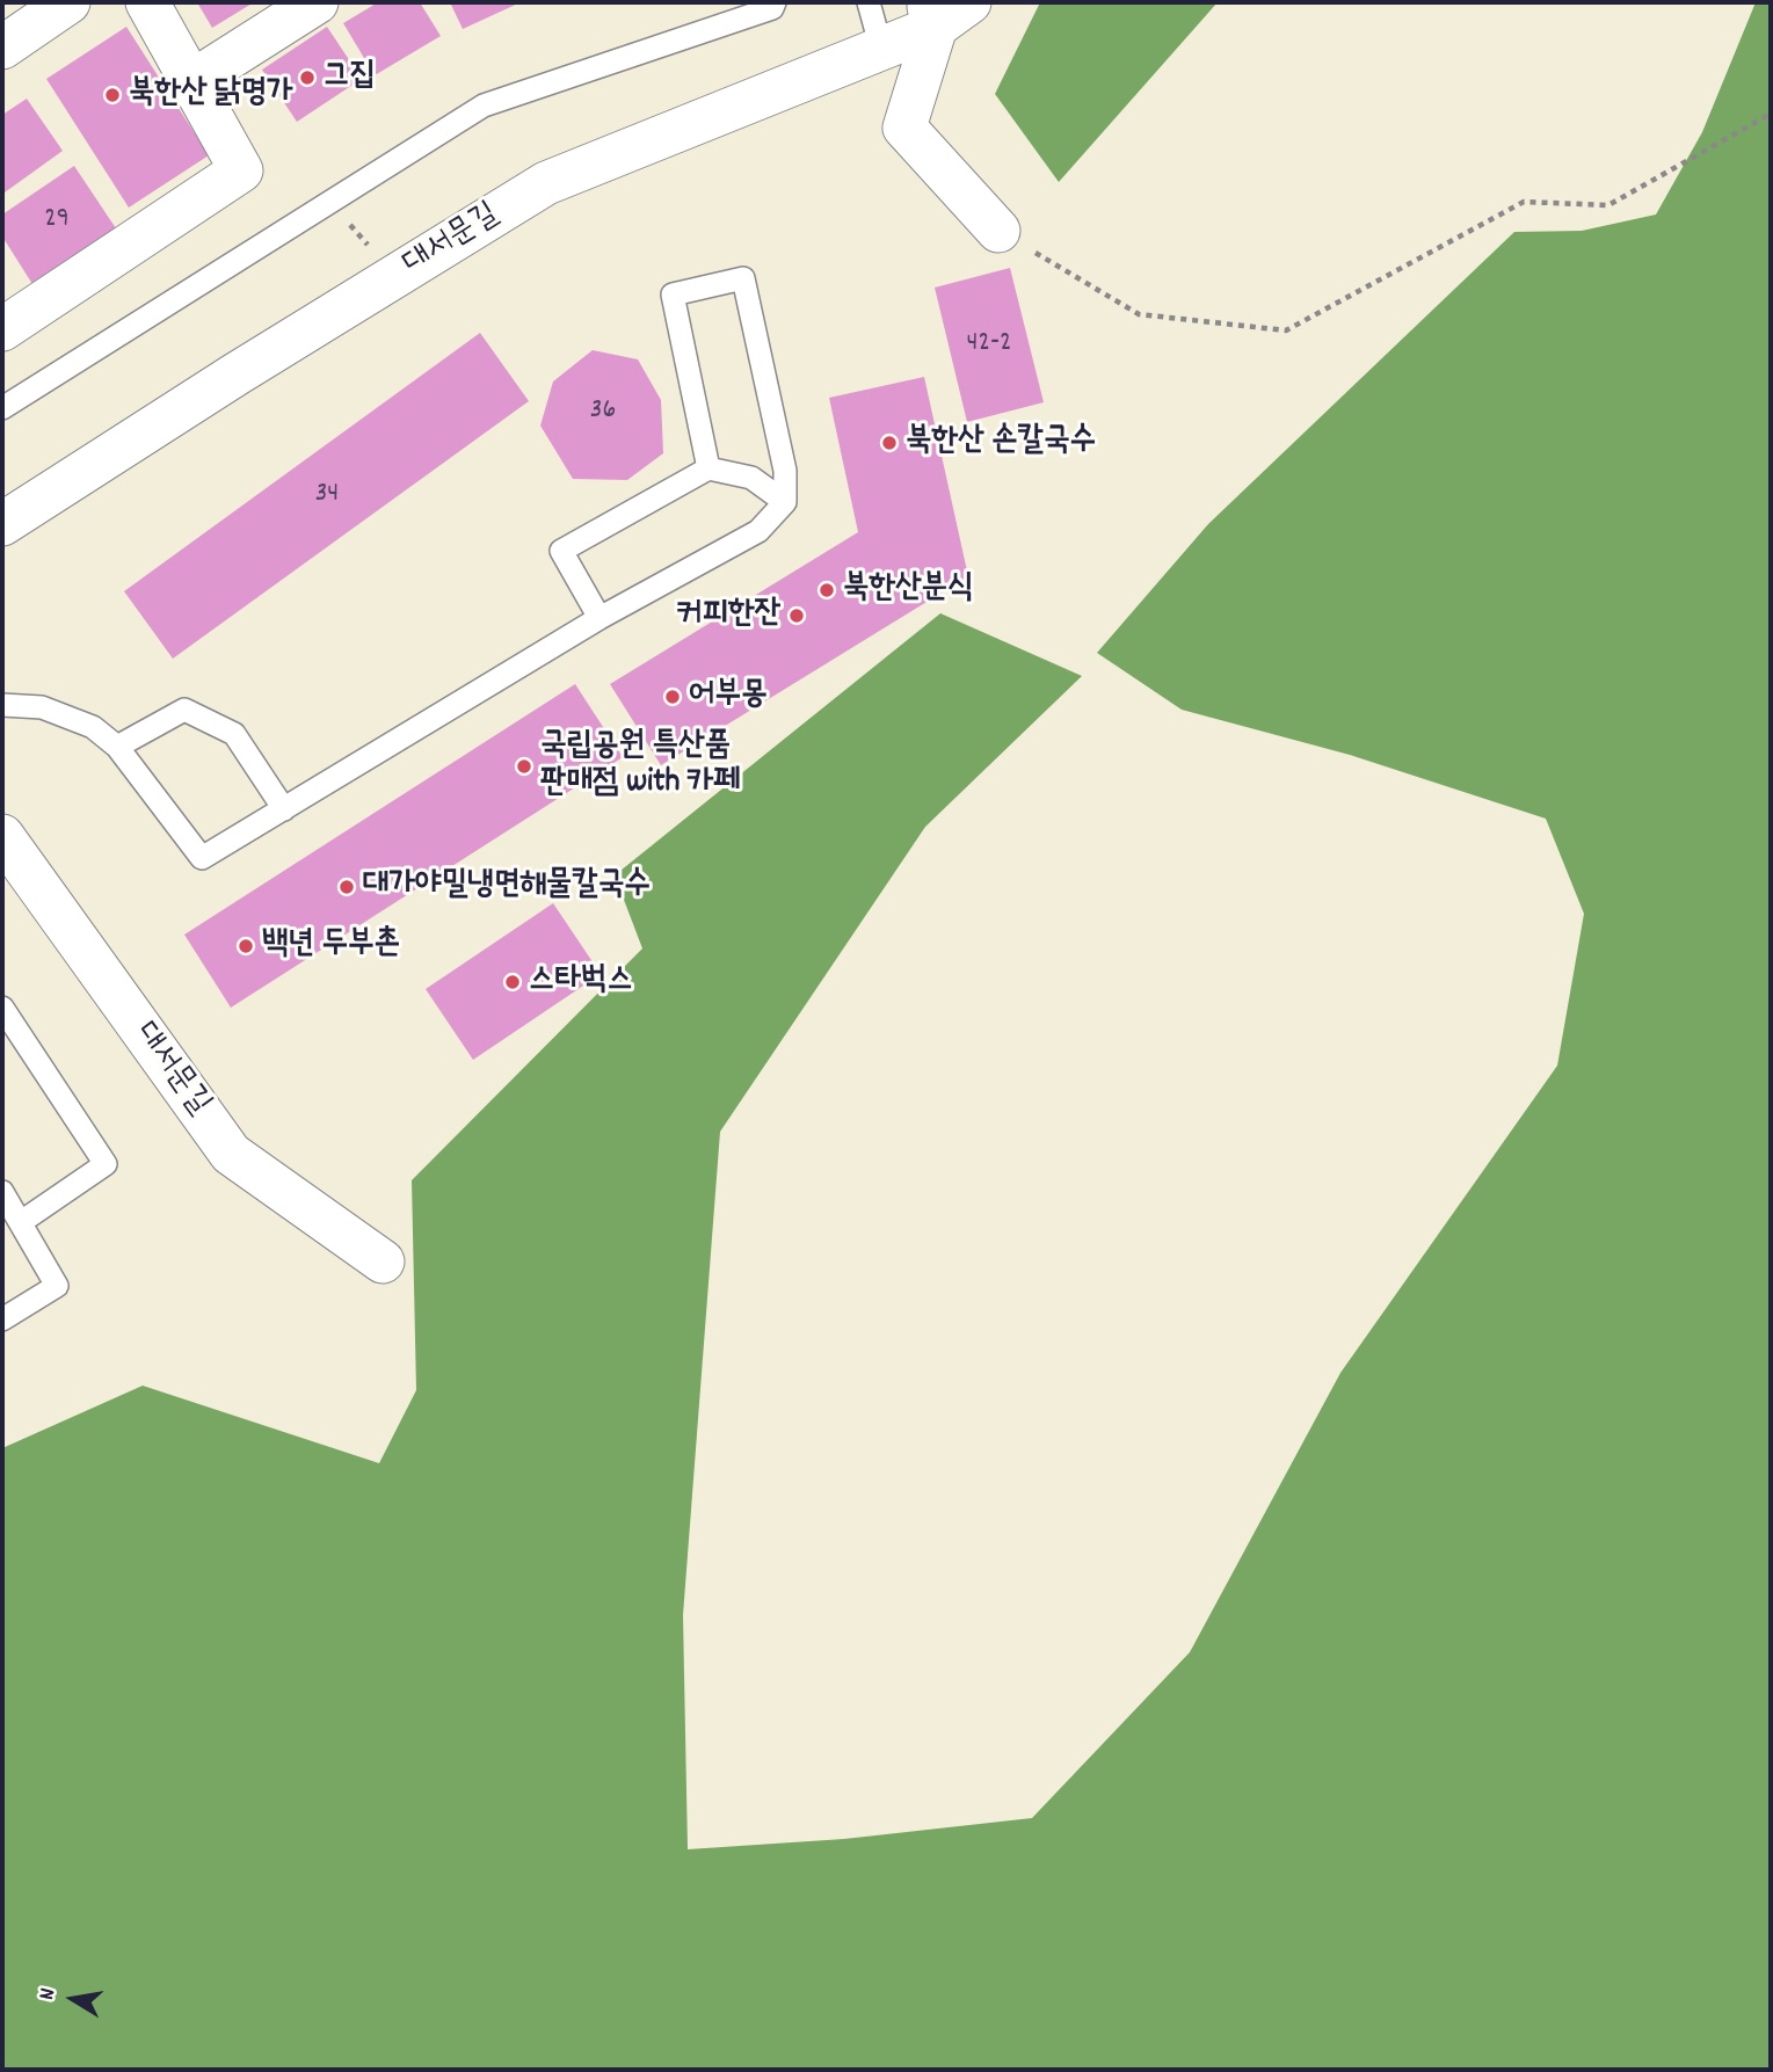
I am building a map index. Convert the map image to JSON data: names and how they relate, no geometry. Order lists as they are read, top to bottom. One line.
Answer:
{"streets":{"street":["대서문길"]},"places":["그집","북한산 닭명가","북한산 손칼국수","북한산분식","커피한잔","어부몽","국립공원 특산품 판매점 with 카페","대가야밀냉면해물칼국수","백년 두부촌","스타벅스"],"house_numbers":["29","42-2","36","34"],"north":"left"}
